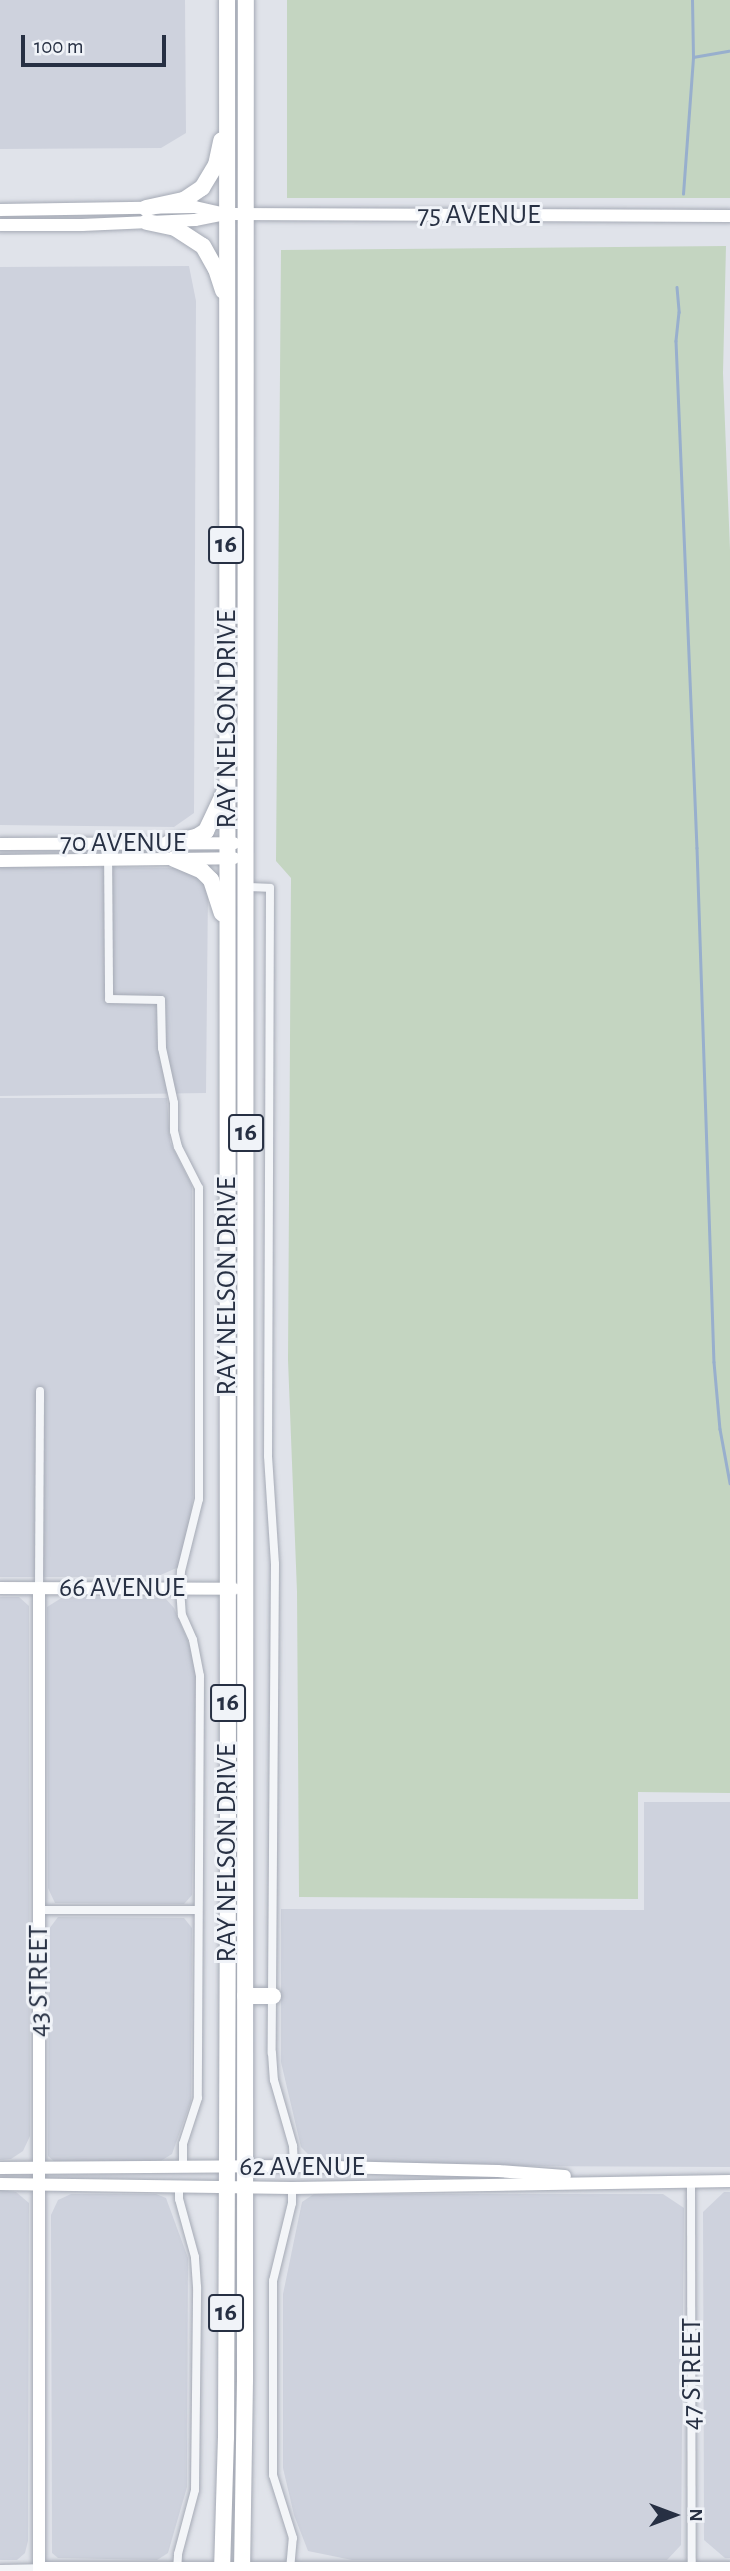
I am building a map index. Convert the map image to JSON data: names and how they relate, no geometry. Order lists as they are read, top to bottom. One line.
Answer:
{"streets":{"highway":["16","RAY NELSON DRIVE"],"street":["75 AVENUE","70 AVENUE","66 AVENUE","43 STREET","62 AVENUE","47 STREET"]},"crossings":[["75 AVENUE","RAY NELSON DRIVE"],["RAY NELSON DRIVE","70 AVENUE"],["RAY NELSON DRIVE","66 AVENUE"],["RAY NELSON DRIVE","62 AVENUE"],["66 AVENUE","43 STREET"],["43 STREET","62 AVENUE"],["62 AVENUE","47 STREET"]],"scale_bar":"100 m","north":"right"}
